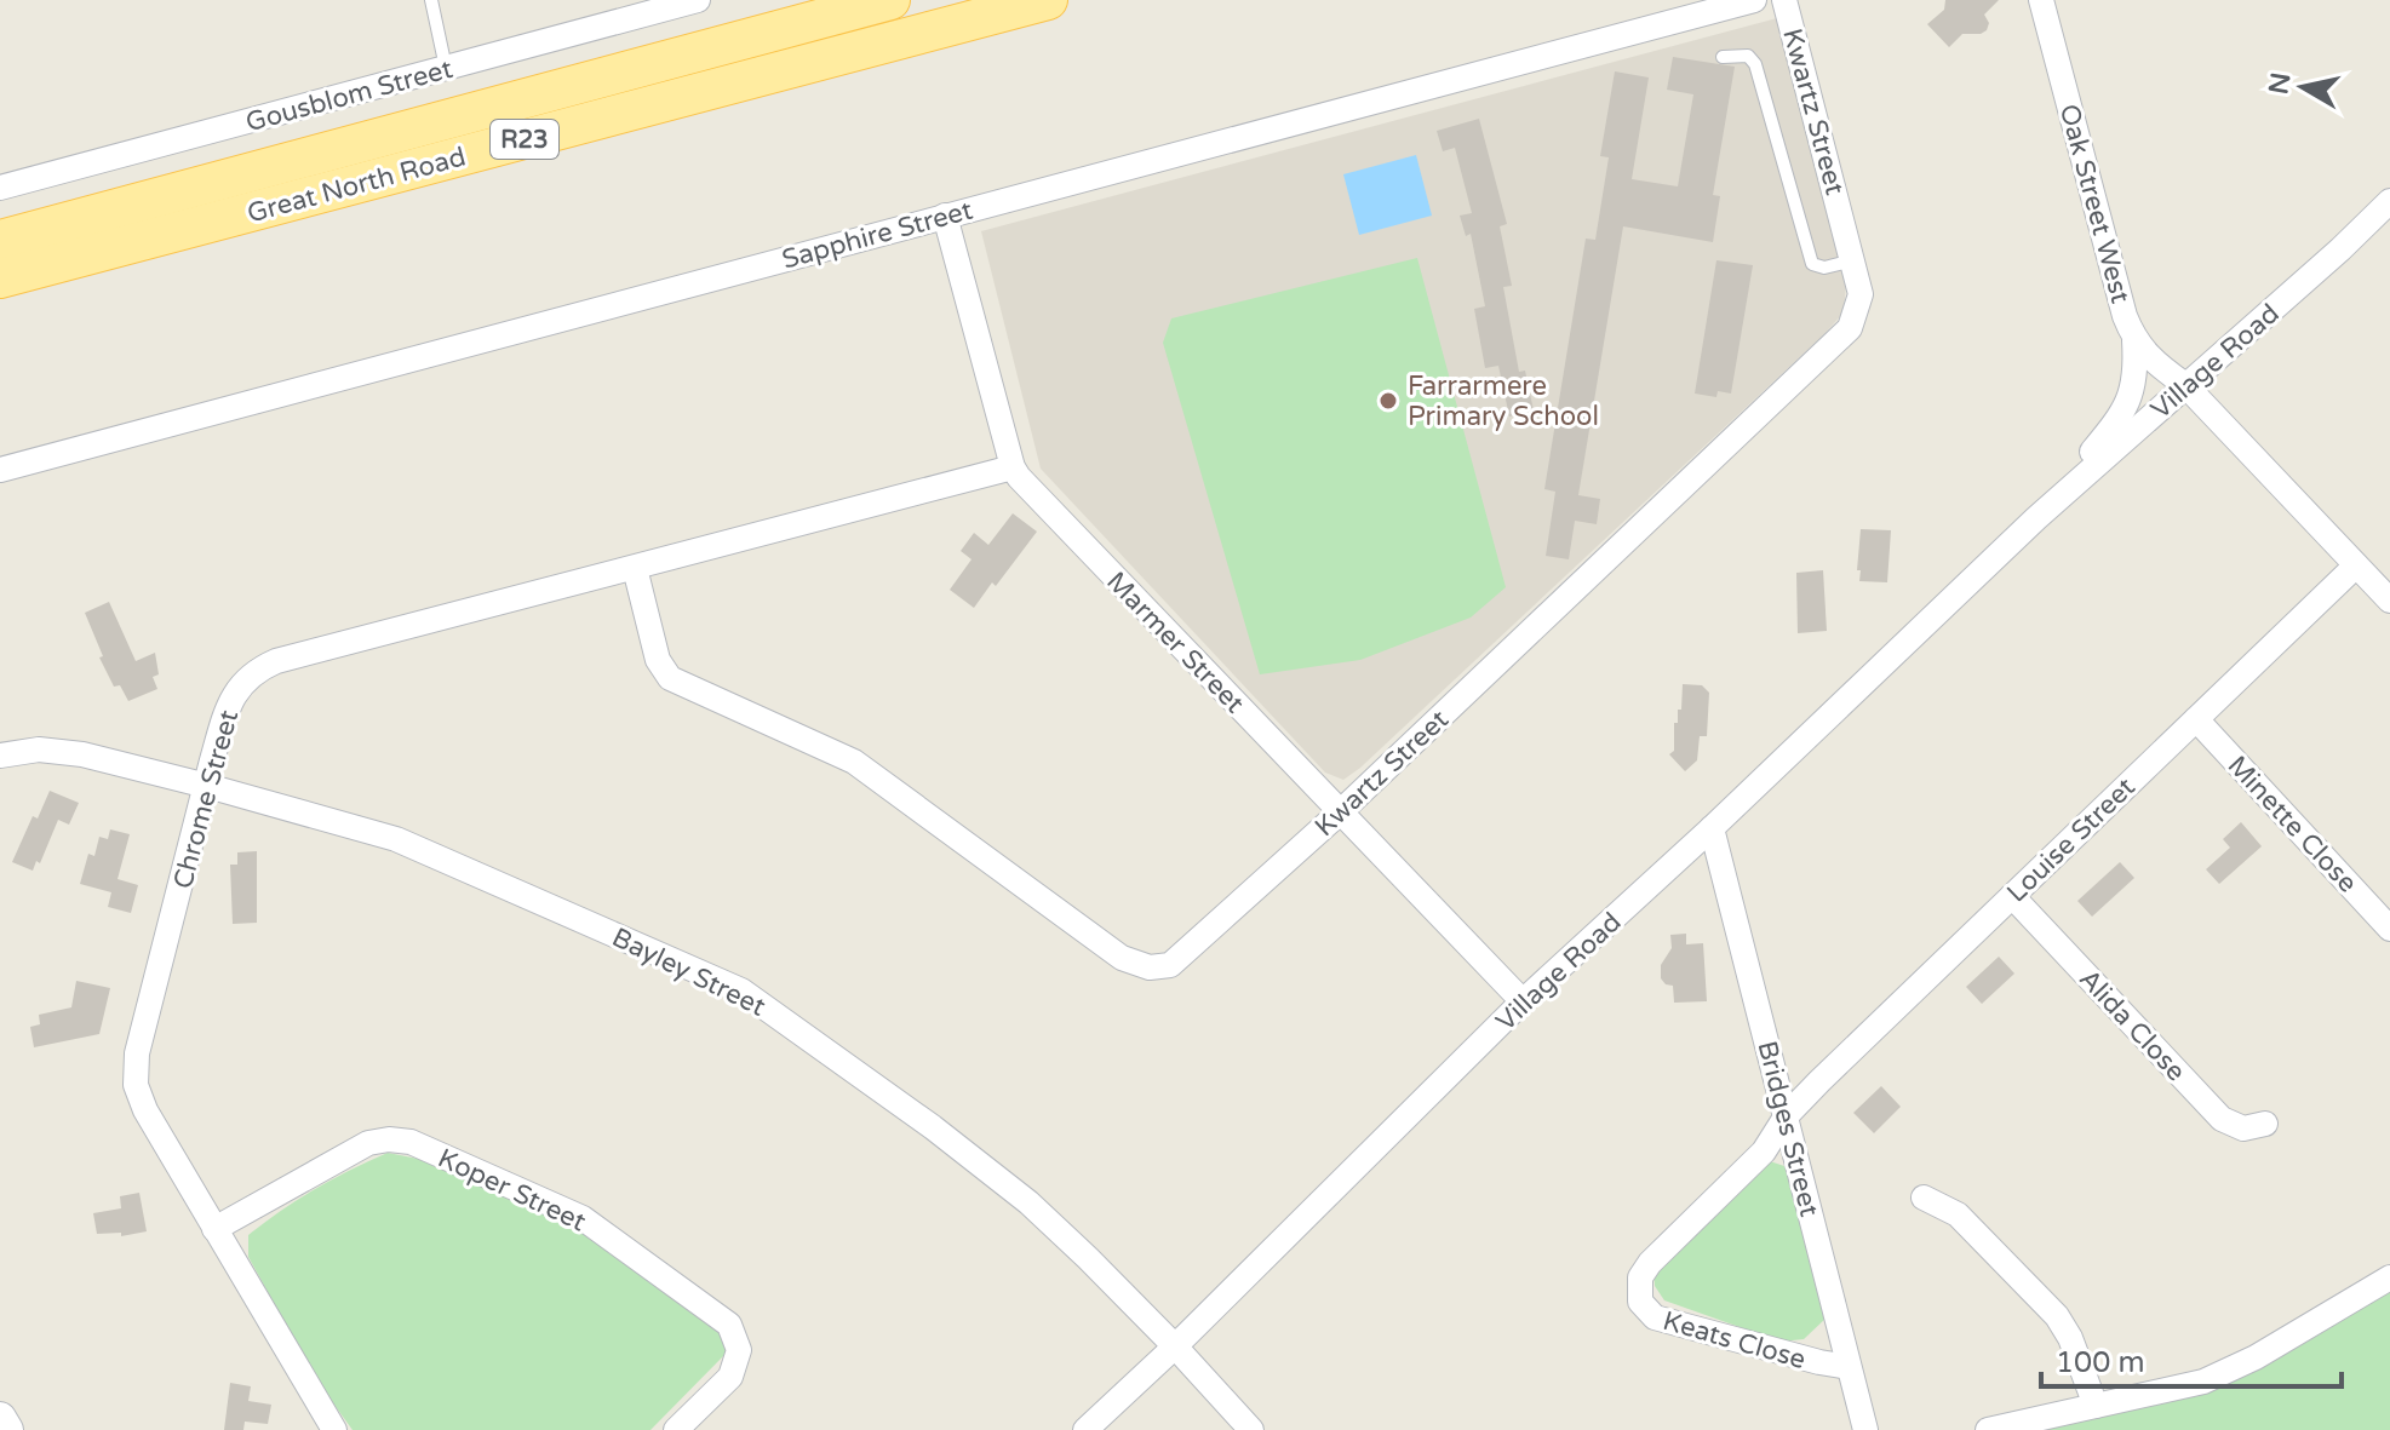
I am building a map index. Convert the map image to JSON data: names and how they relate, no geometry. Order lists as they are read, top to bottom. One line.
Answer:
{"streets":{"main road":["R23","Great North Road"],"street":["Gousblom Street","Kwartz Street","Oak Street West","Sapphire Street","Village Road","Marmer Street","Chrome Street","Minette Close","Louise Street","Bayley Street","Alida Close","Bridges Street","Koper Street","Keats Close"]},"crossings":[["Kwartz Street","Marmer Street"],["Kwartz Street","Chrome Street"],["Oak Street West","Village Road"],["Oak Street West","Louise Street"],["Sapphire Street","Marmer Street"],["Village Road","Marmer Street"],["Village Road","Bayley Street"],["Village Road","Bridges Street"],["Marmer Street","Chrome Street"],["Chrome Street","Bayley Street"],["Chrome Street","Koper Street"],["Minette Close","Louise Street"],["Louise Street","Alida Close"],["Louise Street","Bridges Street"],["Louise Street","Keats Close"],["Bridges Street","Keats Close"]],"places":["Farrarmere Primary School"],"scale_bar":"100 m","north":"left"}
